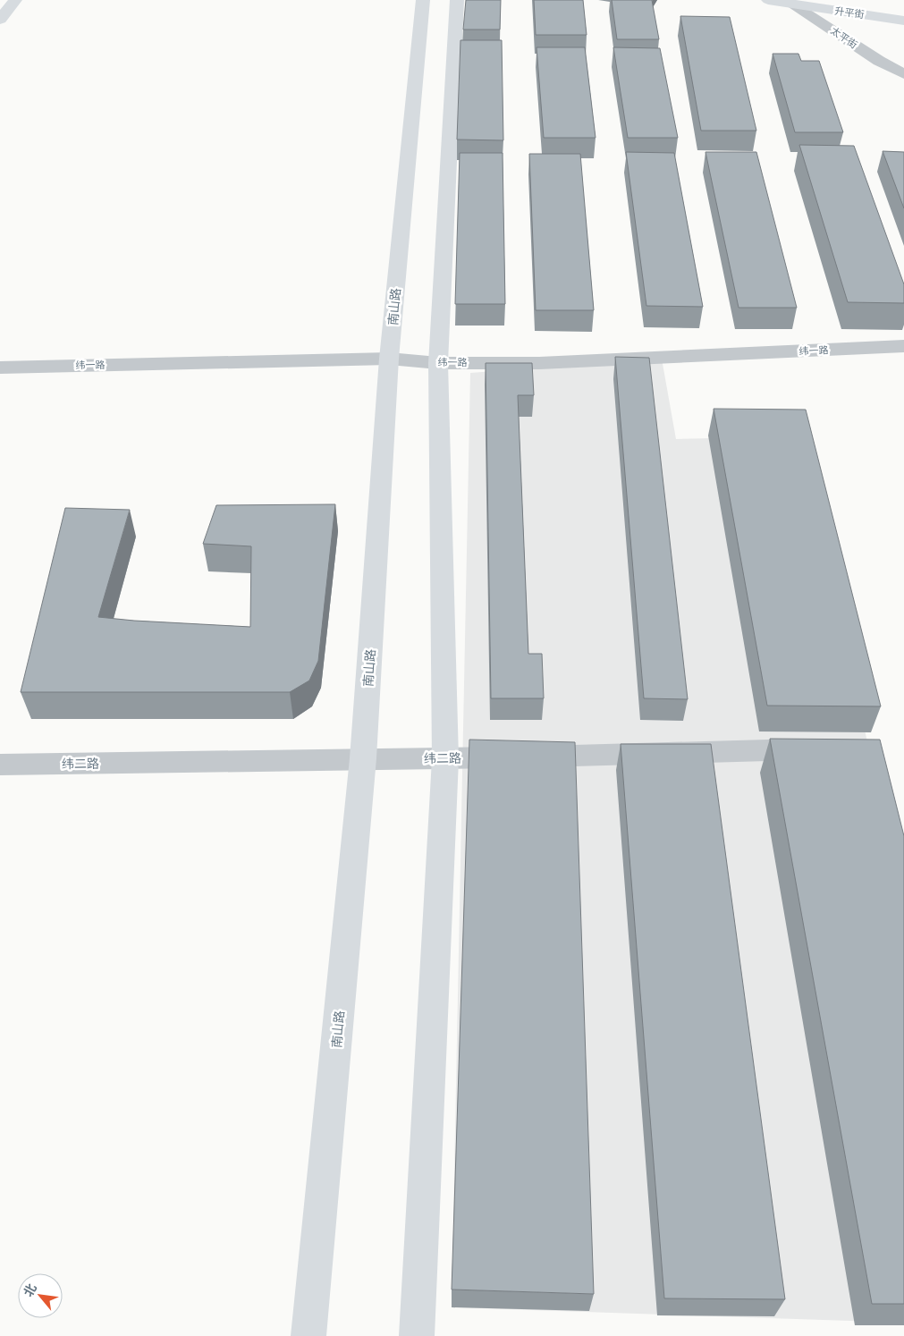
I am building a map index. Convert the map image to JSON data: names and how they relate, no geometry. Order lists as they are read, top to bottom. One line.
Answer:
{"streets":{"street":["升平街","太平街","南山路","纬一路","纬二路"]},"crossings":[["升平街","太平街"],["南山路","纬一路"],["南山路","纬二路"]],"north":"top left"}
